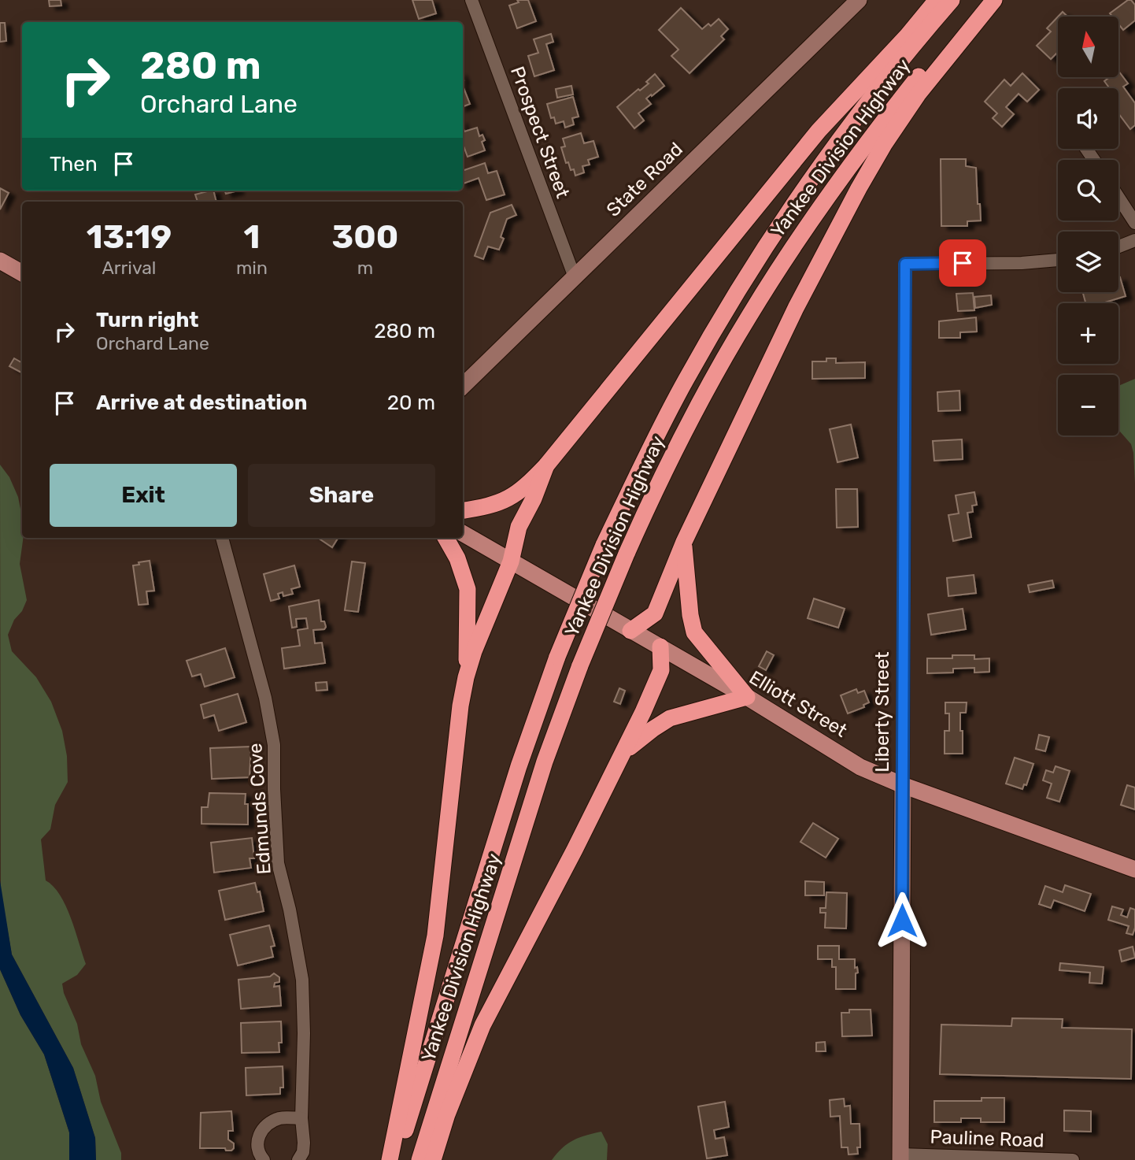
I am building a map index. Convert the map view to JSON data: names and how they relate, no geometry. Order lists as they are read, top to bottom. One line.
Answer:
{"streets":{"highway":["Yankee Division Highway"],"main road":["State Road","Elliott Street","Liberty Street"],"street":["Prospect Street","Edmunds Cove","Pauline Road"]},"crossings":[["Prospect Street","State Road"],["Elliott Street","Liberty Street"],["Liberty Street","Pauline Road"]],"north":"top","page":{"map_buttons":["+","−"],"turn":["280 m","Orchard Lane"],"then":"Then","eta":["13:19","Arrival","1","min","300","m"],"list":[{"name":"Turn right","note":"Orchard Lane","value":"280 m"},{"name":"Arrive at destination","value":"20 m"}],"buttons":["Exit","Share"]}}
